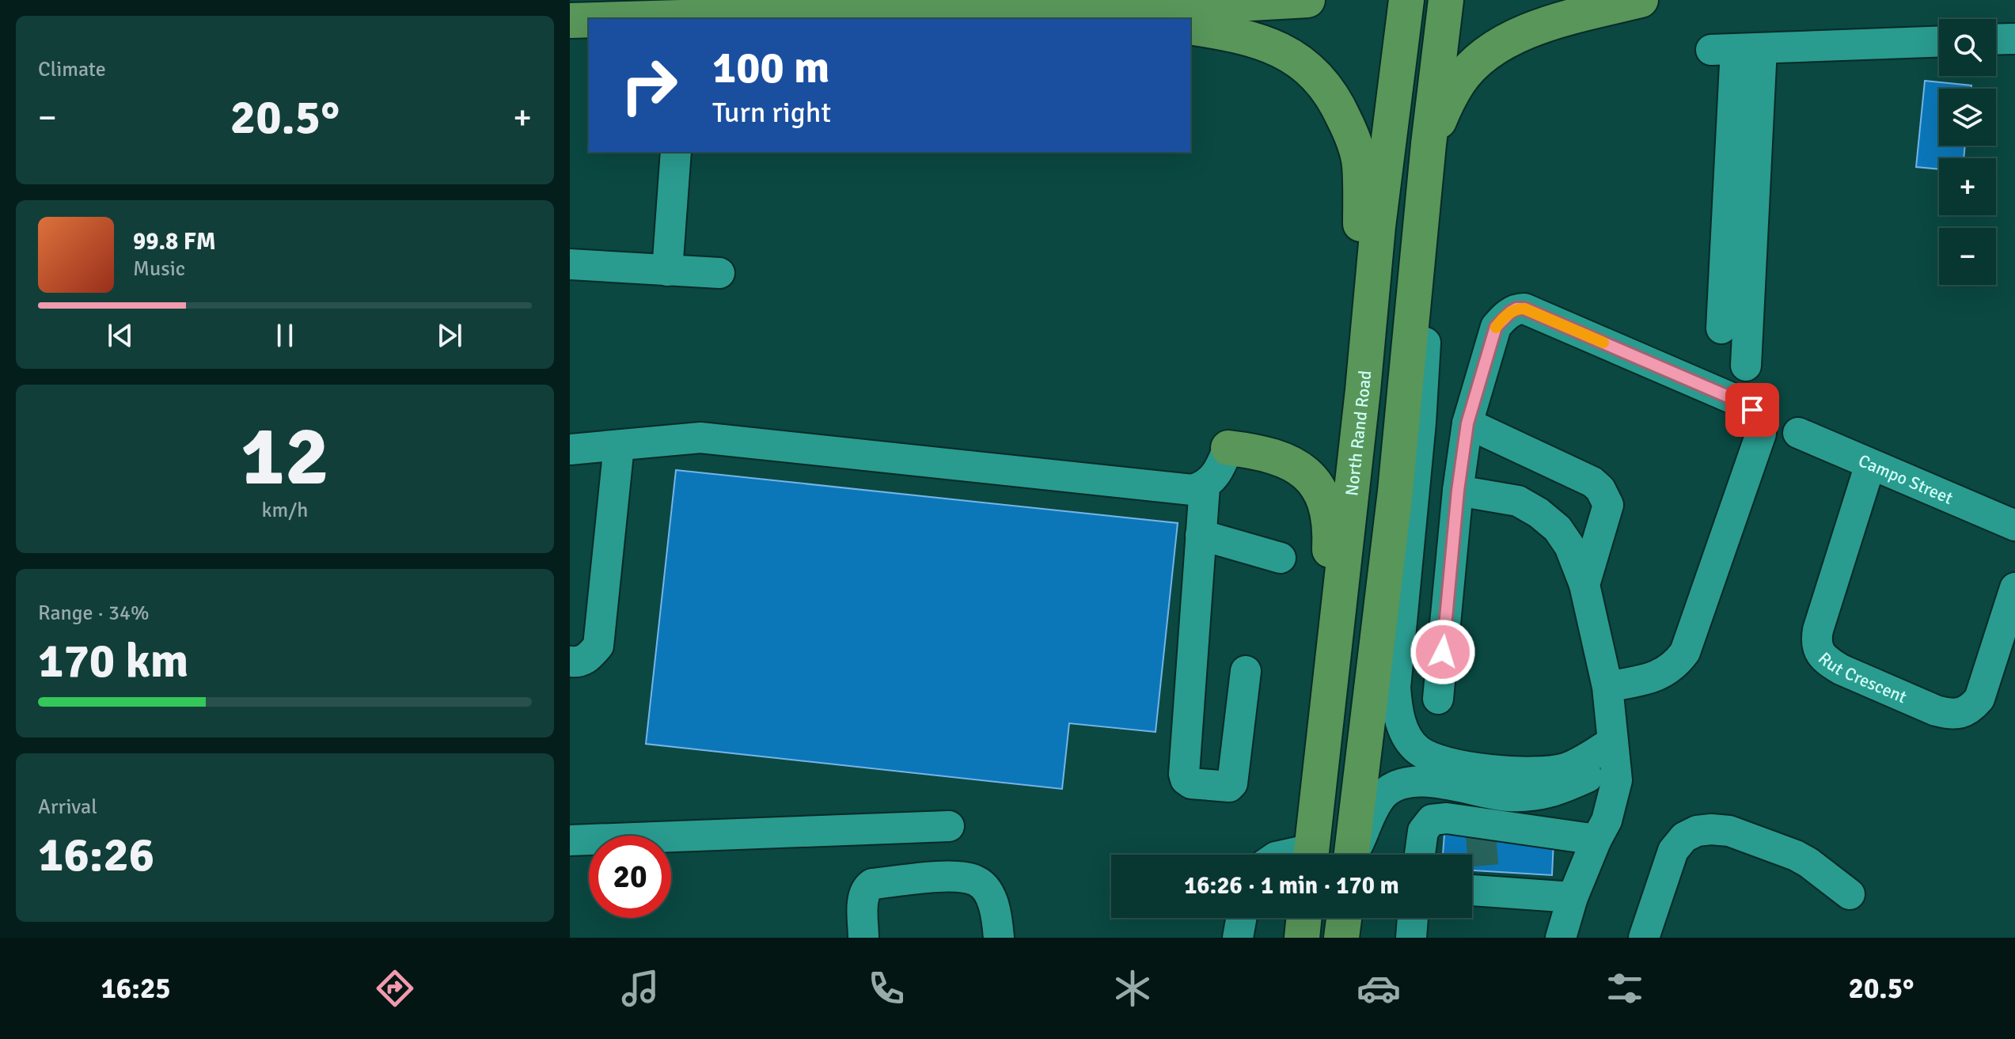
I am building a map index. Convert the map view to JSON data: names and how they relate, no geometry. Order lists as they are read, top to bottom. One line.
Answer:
{"streets":{"main road":["North Rand Road"],"street":["Campo Street","Rut Crescent"]},"crossings":[["Campo Street","Rut Crescent"]],"page":{"tile":["Climate",["12","km/h"],["Range · 34%","170 km"],["Arrival","16:26"]],"map_buttons":["+","−"],"turn":["100 m","Turn right"],"heat":["−","20.5°","+"],"song":["99.8 FM","Music"],"limit":"20","trip":"16:26 · 1 min · 170 m","tabs":["16:25","20.5°"]}}
